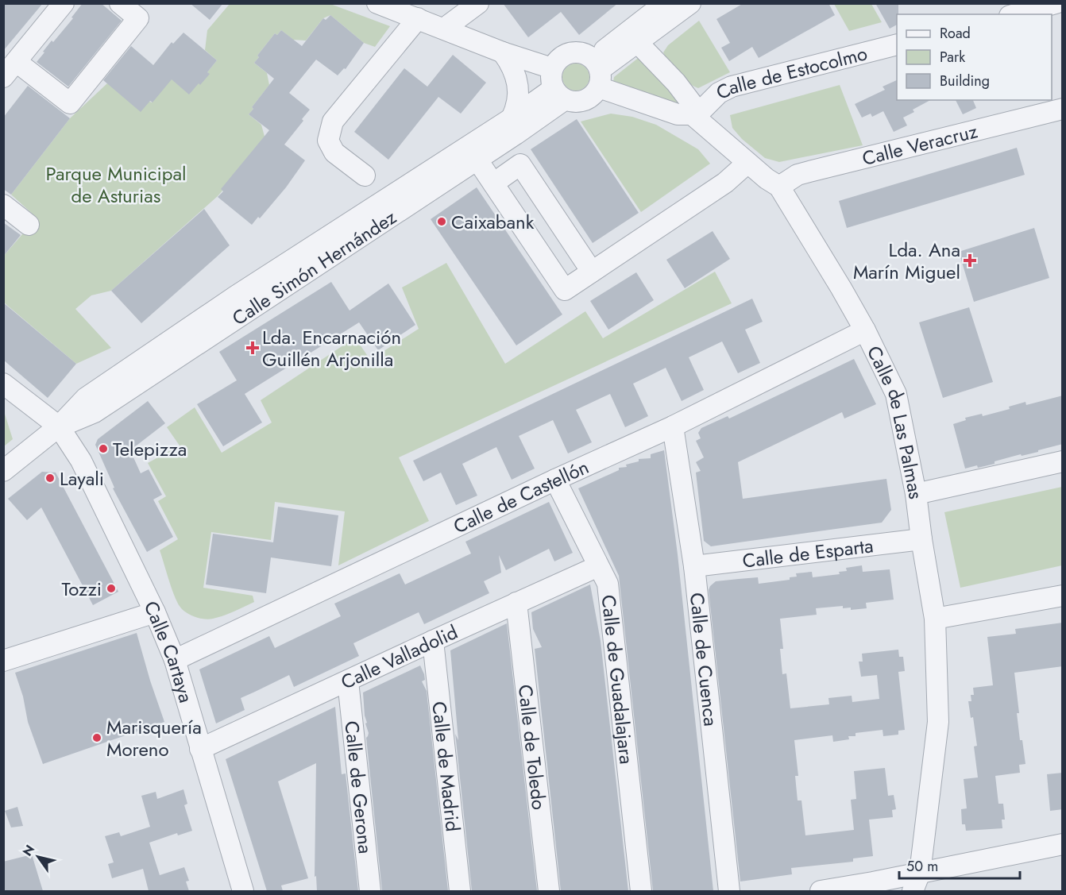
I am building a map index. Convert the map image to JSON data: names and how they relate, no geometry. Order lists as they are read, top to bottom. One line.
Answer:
{"streets":{"street":["Calle de Estocolmo","Calle Veracruz","Calle Simón Hernández","Calle de Las Palmas","Calle de Castellón","Calle de Esparta","Calle Cartaya","Calle Valladolid","Calle de Cuenca","Calle de Guadalajara","Calle de Toledo","Calle de Madrid","Calle de Gerona"]},"crossings":[["Calle de Estocolmo","Calle de Las Palmas"],["Calle Veracruz","Calle de Las Palmas"],["Calle Simón Hernández","Calle Cartaya"],["Calle de Las Palmas","Calle de Castellón"],["Calle de Las Palmas","Calle de Esparta"],["Calle de Castellón","Calle Cartaya"],["Calle de Castellón","Calle de Cuenca"],["Calle de Castellón","Calle de Guadalajara"],["Calle de Esparta","Calle de Cuenca"],["Calle Cartaya","Calle Valladolid"],["Calle Valladolid","Calle de Guadalajara"],["Calle Valladolid","Calle de Toledo"],["Calle Valladolid","Calle de Madrid"],["Calle Valladolid","Calle de Gerona"]],"parks":["Parque Municipal de Asturias"],"places":{"other":["Caixabank","Telepizza","Layali","Tozzi","Marisquería Moreno"],"health":["Lda. Ana Marín Miguel","Lda. Encarnación Guillén Arjonilla"]},"legend":["Road","Park","Building"],"scale_bar":"50 m","north":"top left"}
